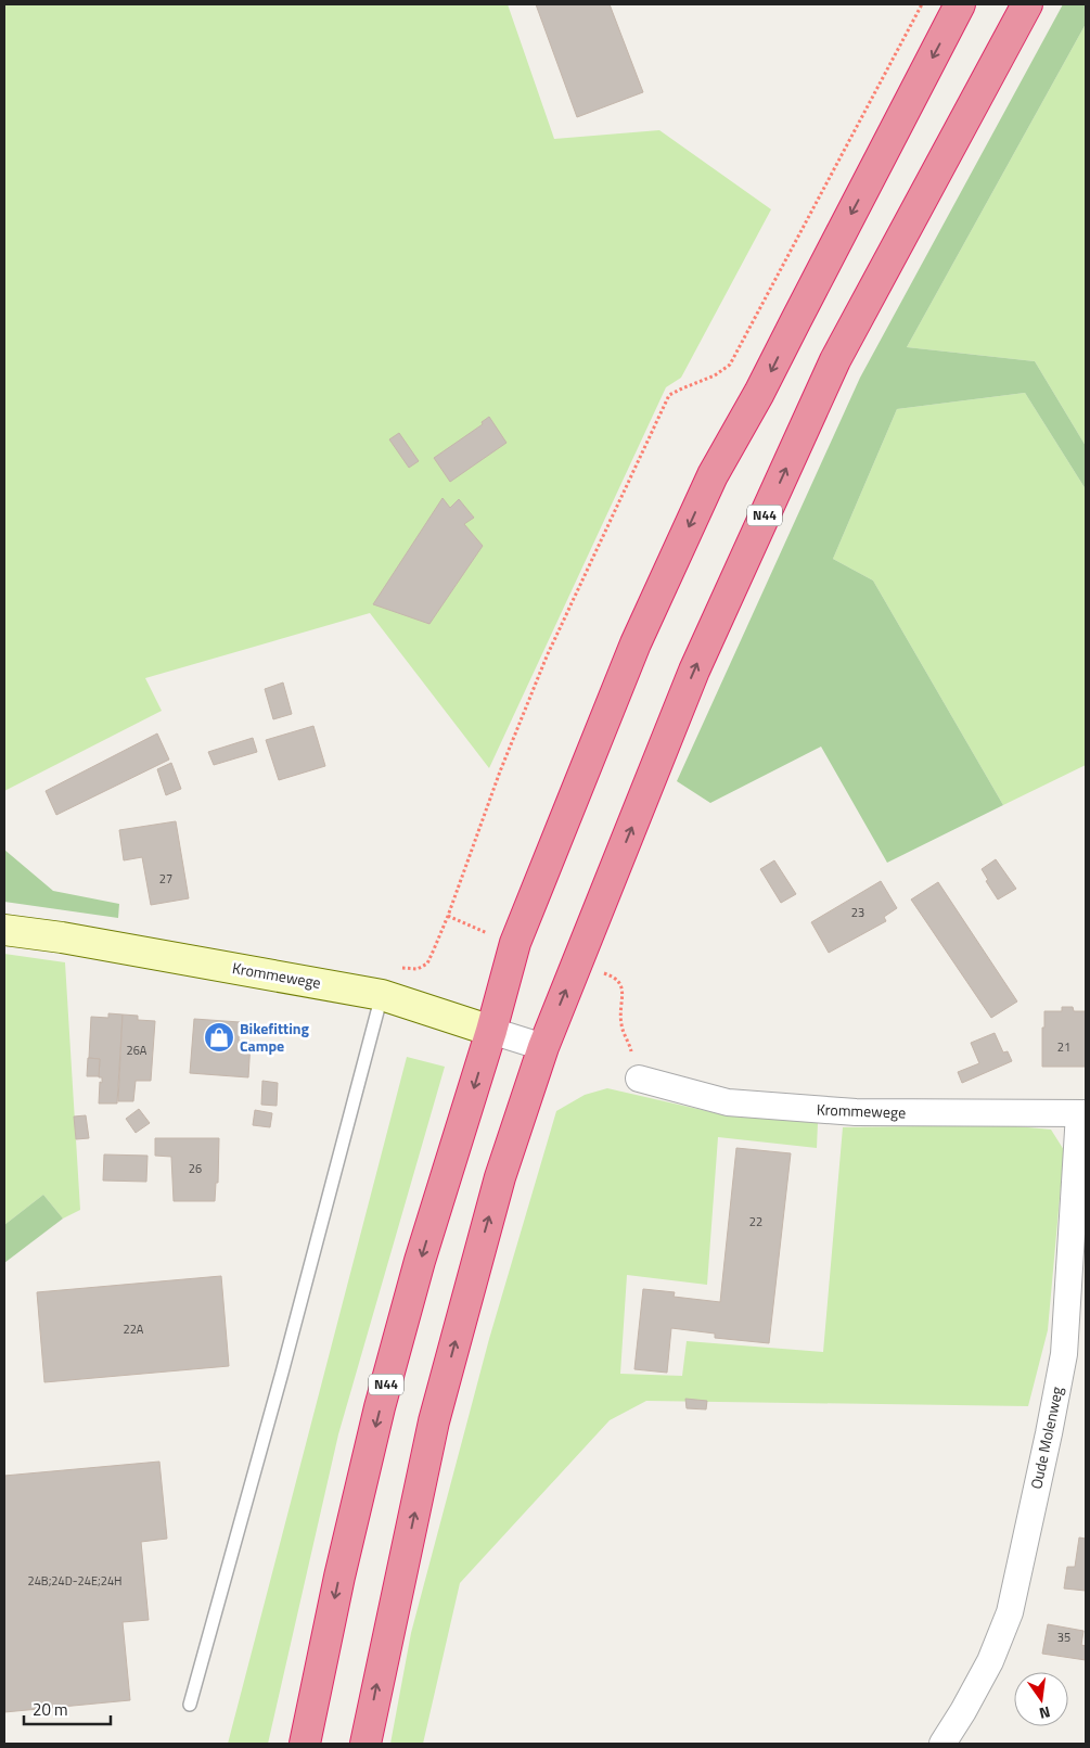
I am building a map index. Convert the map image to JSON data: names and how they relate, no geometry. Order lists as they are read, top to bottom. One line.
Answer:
{"streets":{"highway":["N44"],"street":["Krommewege","Oude Molenweg"]},"crossings":[["N44","Krommewege"],["Krommewege","Oude Molenweg"]],"places":{"shop":["Bikefitting Campe"]},"house_numbers":["27","23","21","26A","26","22","22A","24B;24D-24E;24H","35"],"scale_bar":"20 m","north":"bottom"}
